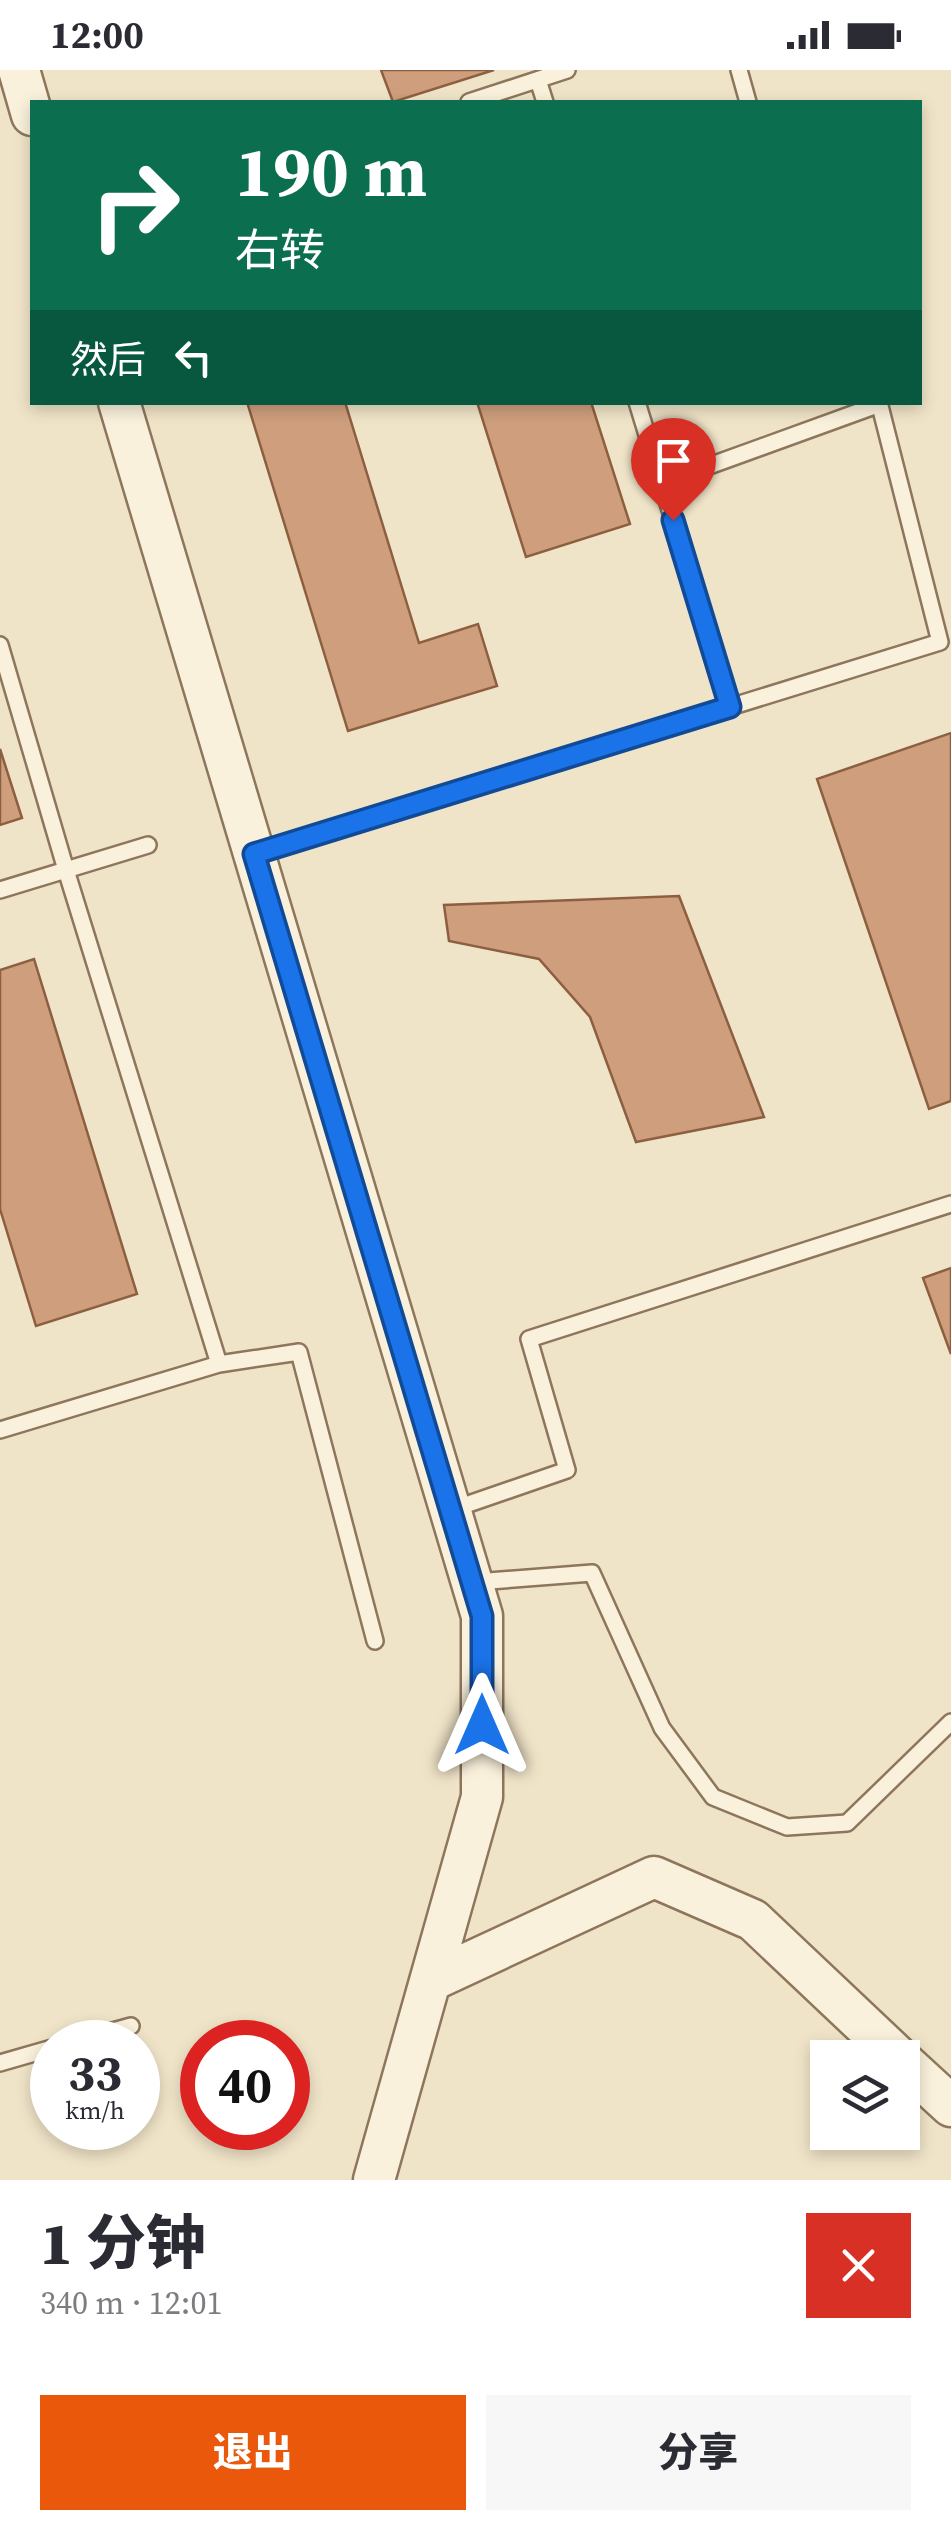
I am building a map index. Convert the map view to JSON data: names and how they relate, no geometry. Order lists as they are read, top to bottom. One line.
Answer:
{"page":{"status":"12:00","turn":["190 m","右转"],"then":"然后","speed":"33 km/h","limit":"40","heading":["1 分钟","340 m · 12:01"],"buttons":["退出","分享"]}}
